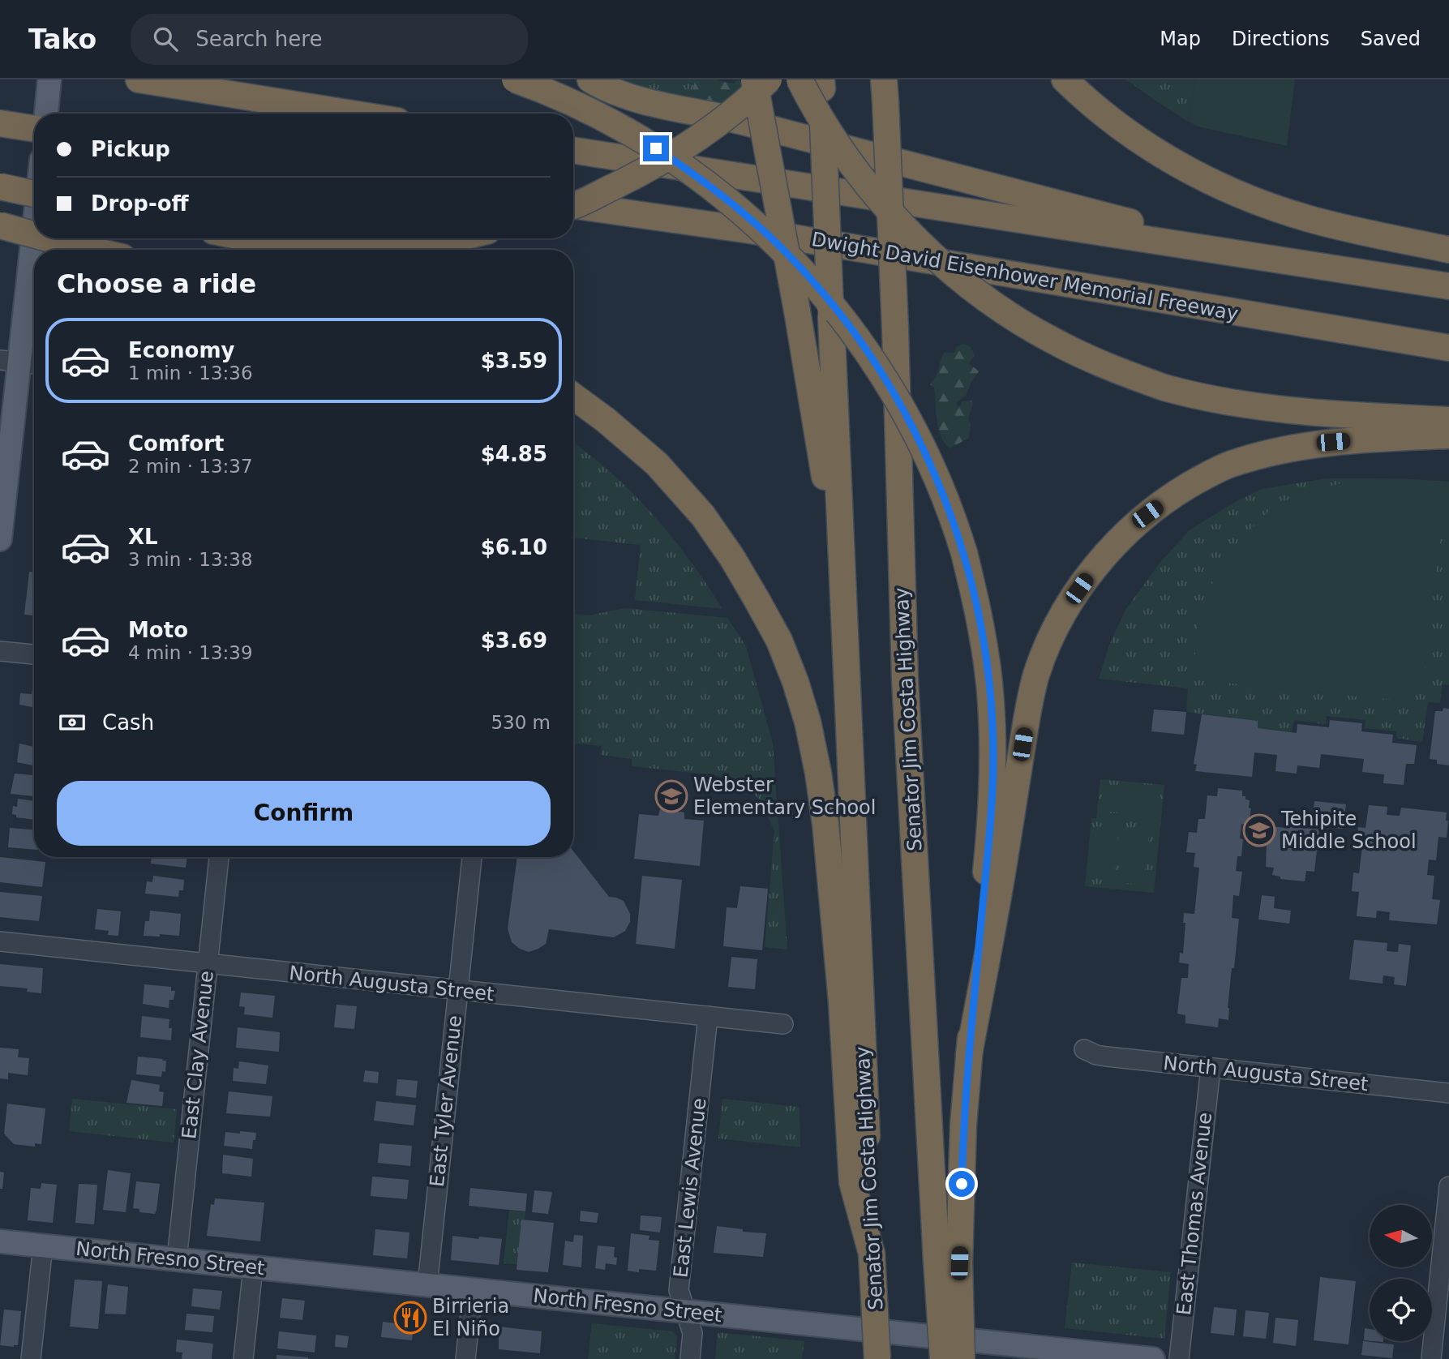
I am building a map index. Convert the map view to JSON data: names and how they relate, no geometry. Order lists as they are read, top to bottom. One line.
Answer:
{"streets":{"highway":["Dwight David Eisenhower Memorial Freeway","Senator Jim Costa Highway"],"main road":["North Fresno Street"],"street":["North Augusta Street","East Clay Avenue","East Tyler Avenue","East Lewis Avenue","East Thomas Avenue"]},"crossings":[["North Augusta Street","East Clay Avenue"],["North Augusta Street","East Tyler Avenue"],["North Augusta Street","East Lewis Avenue"],["North Augusta Street","East Thomas Avenue"],["East Clay Avenue","North Fresno Street"],["East Tyler Avenue","North Fresno Street"],["East Lewis Avenue","North Fresno Street"]],"places":{"school or university":["Webster Elementary School","Tehipite Middle School"],"restaurant":["Birrieria El Niño"]},"north":"left","page":{"header":"Tako","search":"Search here","nav":["Map","Directions","Saved"],"banner":["Pickup","Drop-off"],"heading":"Choose a ride","list":[{"name":"Economy","note":"1 min · 13:36","value":"$3.59"},{"name":"Comfort","note":"2 min · 13:37","value":"$4.85"},{"name":"XL","note":"3 min · 13:38","value":"$6.10"},{"name":"Moto","note":"4 min · 13:39","value":"$3.69"}],"pay":["Cash","530 m"],"buttons":"Confirm"}}
